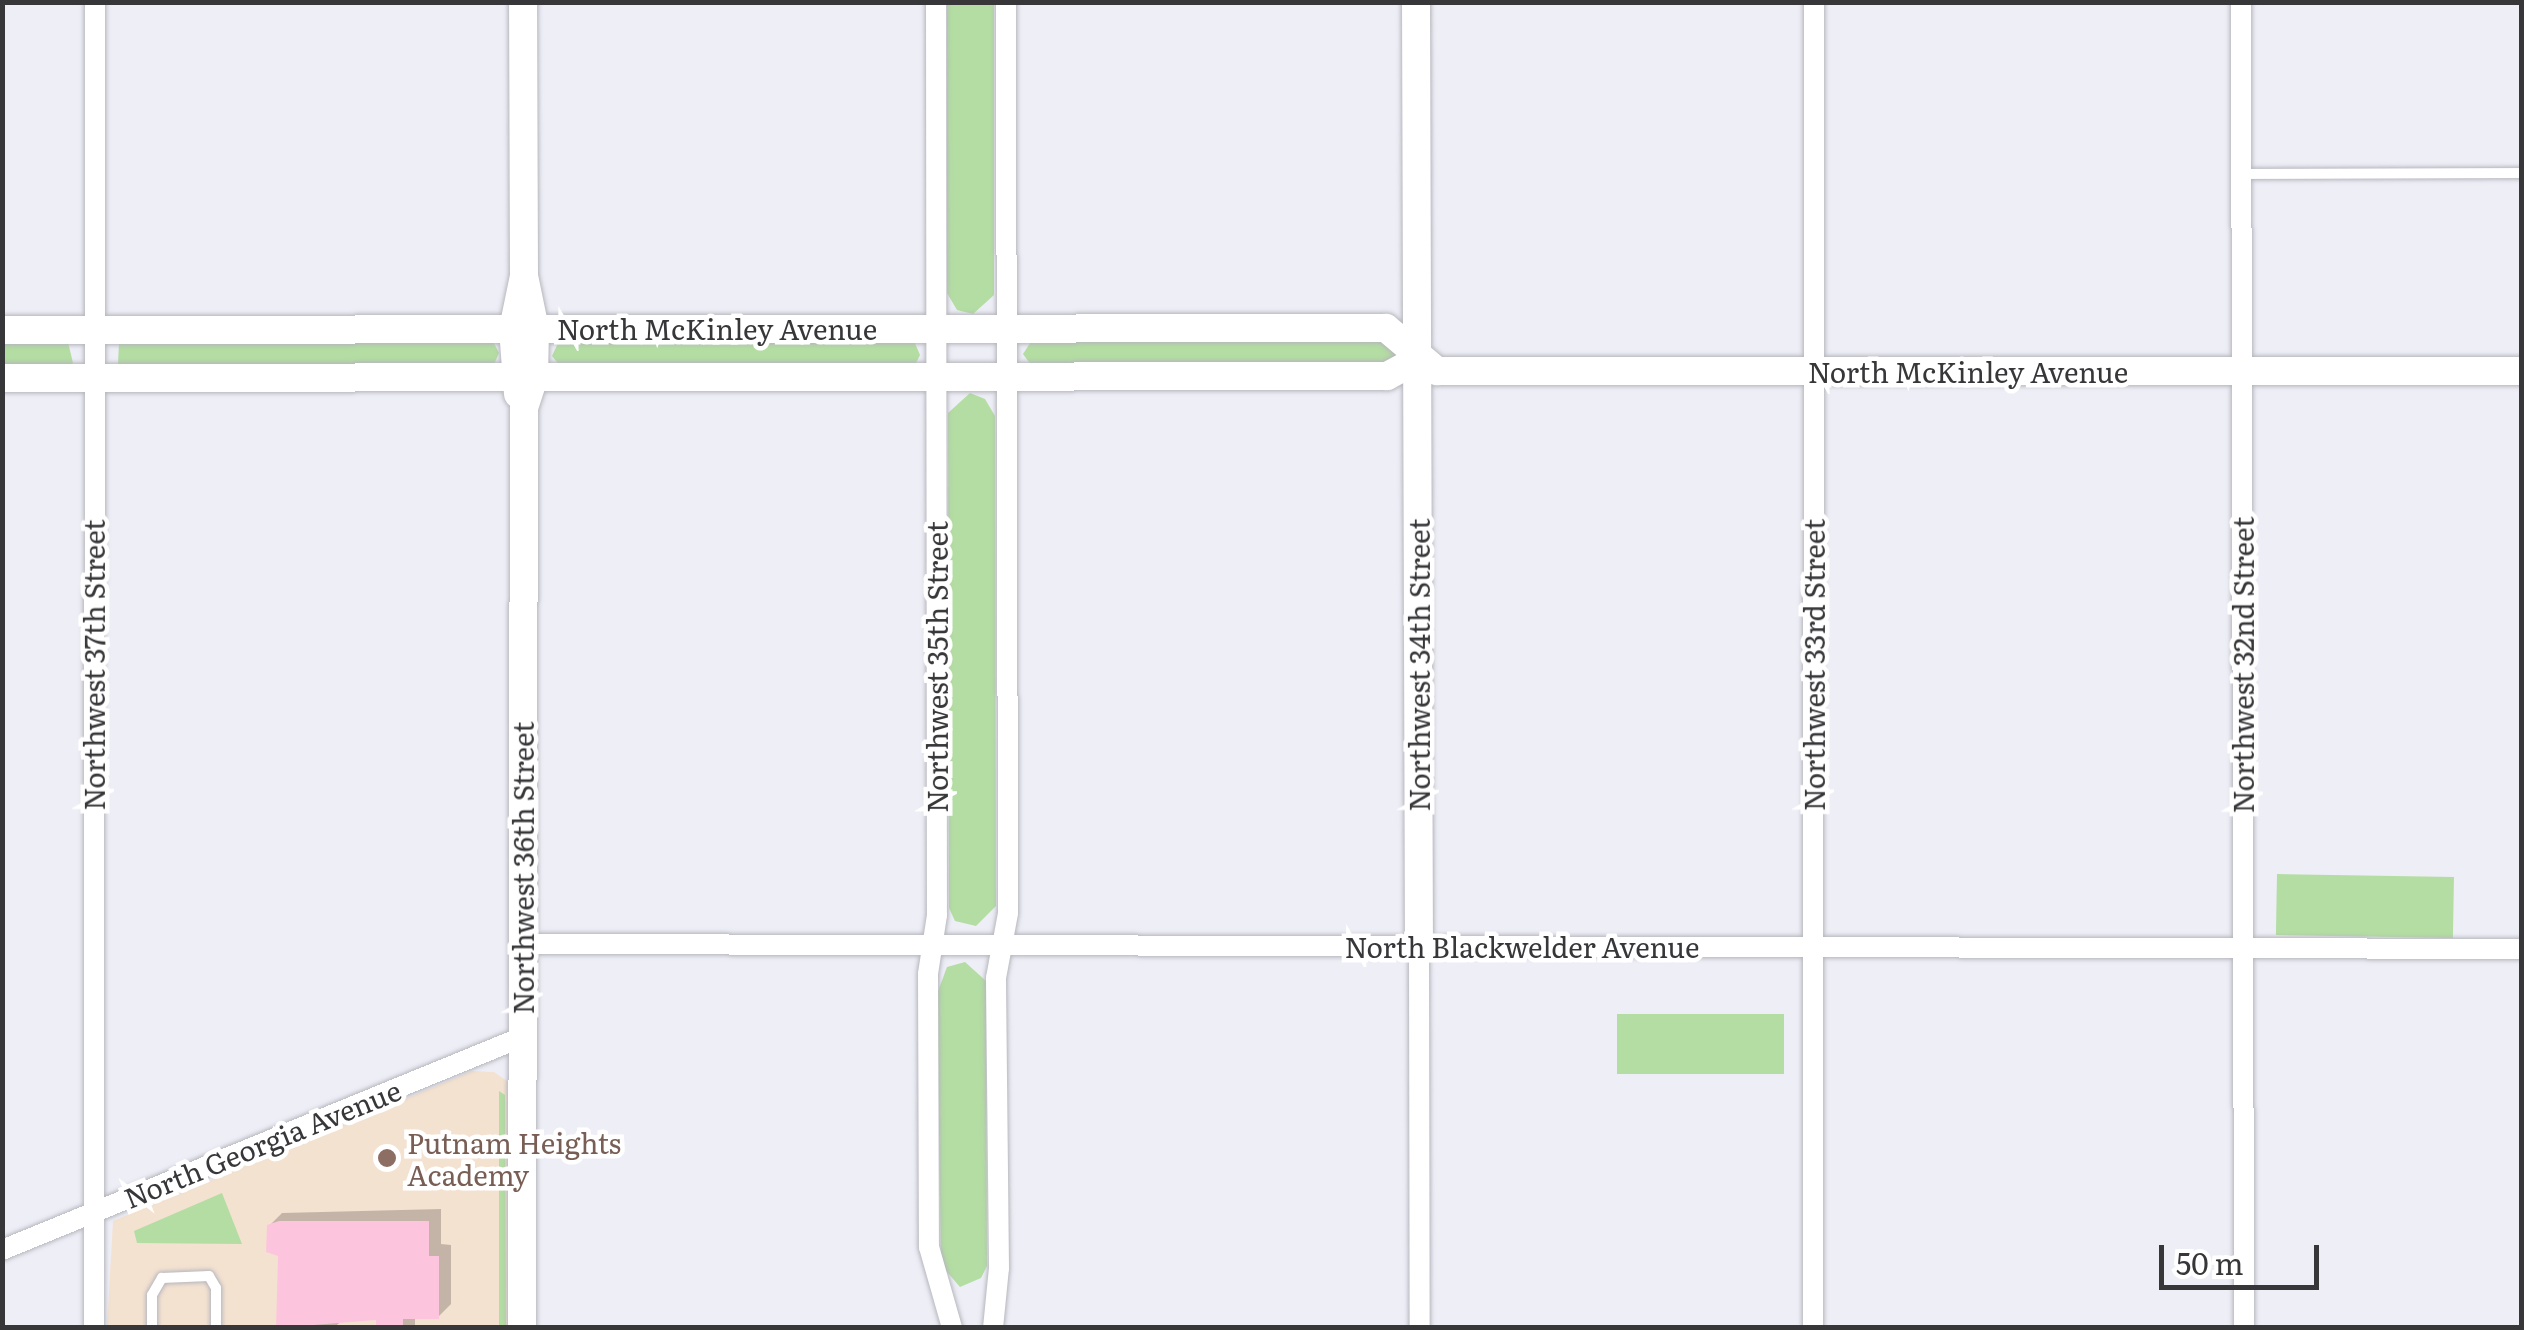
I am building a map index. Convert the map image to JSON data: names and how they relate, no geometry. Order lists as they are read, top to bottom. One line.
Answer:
{"streets":{"street":["North McKinley Avenue","Northwest 37th Street","Northwest 34th Street","Northwest 33rd Street","Northwest 32nd Street","Northwest 35th Street","Northwest 36th Street","North Blackwelder Avenue","North Georgia Avenue"]},"crossings":[["North McKinley Avenue","Northwest 37th Street"],["North McKinley Avenue","Northwest 34th Street"],["North McKinley Avenue","Northwest 33rd Street"],["North McKinley Avenue","Northwest 32nd Street"],["North McKinley Avenue","Northwest 35th Street"],["North McKinley Avenue","Northwest 36th Street"],["Northwest 37th Street","North Georgia Avenue"],["Northwest 34th Street","North Blackwelder Avenue"],["Northwest 33rd Street","North Blackwelder Avenue"],["Northwest 32nd Street","North Blackwelder Avenue"],["Northwest 35th Street","North Blackwelder Avenue"],["Northwest 36th Street","North Blackwelder Avenue"],["Northwest 36th Street","North Georgia Avenue"]],"places":["Putnam Heights Academy"],"scale_bar":"50 m"}
